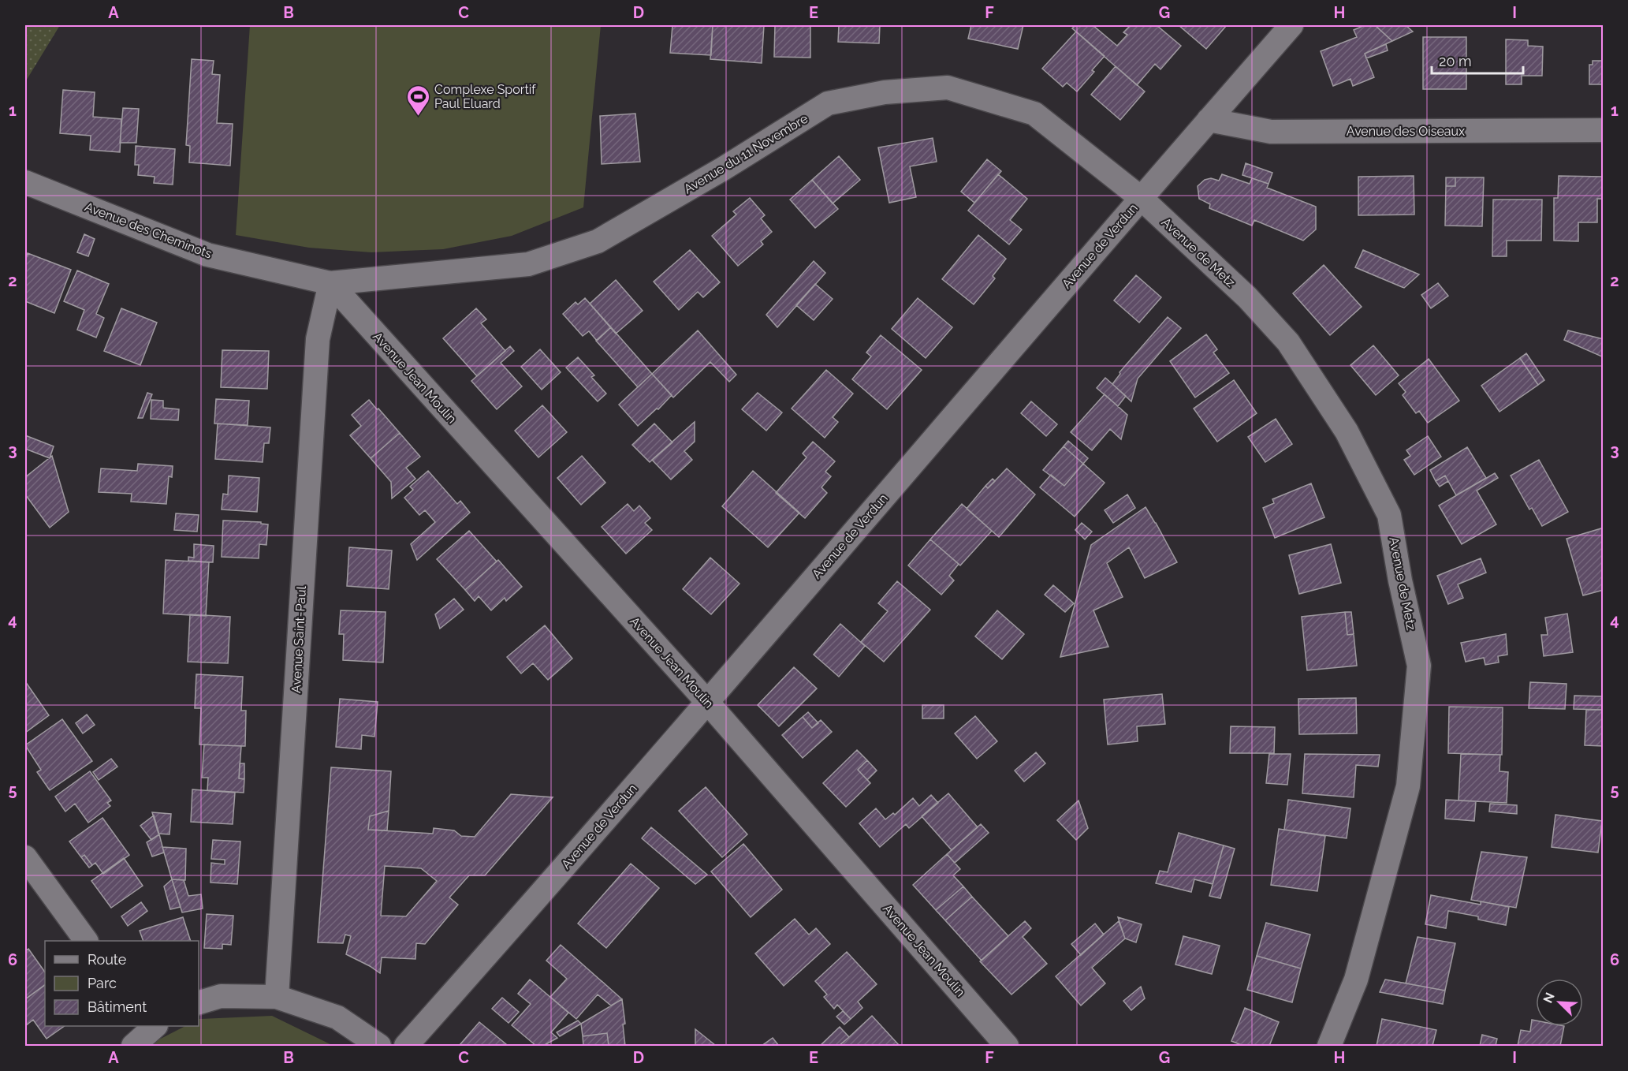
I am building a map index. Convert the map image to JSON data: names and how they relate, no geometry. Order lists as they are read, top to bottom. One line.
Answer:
{"streets":{"street":["Avenue des Oiseaux","Avenue du 11 Novembre","Avenue des Cheminots","Avenue de Verdun","Avenue de Metz","Avenue Jean Moulin","Avenue Saint-Paul"]},"crossings":[["Avenue des Oiseaux","Avenue de Verdun"],["Avenue du 11 Novembre","Avenue des Cheminots"],["Avenue du 11 Novembre","Avenue de Verdun"],["Avenue du 11 Novembre","Avenue de Metz"],["Avenue du 11 Novembre","Avenue Jean Moulin"],["Avenue du 11 Novembre","Avenue Saint-Paul"],["Avenue des Cheminots","Avenue Jean Moulin"],["Avenue des Cheminots","Avenue Saint-Paul"],["Avenue de Verdun","Avenue de Metz"],["Avenue de Verdun","Avenue Jean Moulin"],["Avenue Jean Moulin","Avenue Saint-Paul"]],"places":{"sports":["Complexe Sportif Paul Eluard"]},"legend":["Route","Parc","Bâtiment"],"scale_bar":"20 m","north":"top left","grid":{"columns":["A","B","C","D","E","F","G","H","I"],"rows":["1","2","3","4","5","6"]}}
